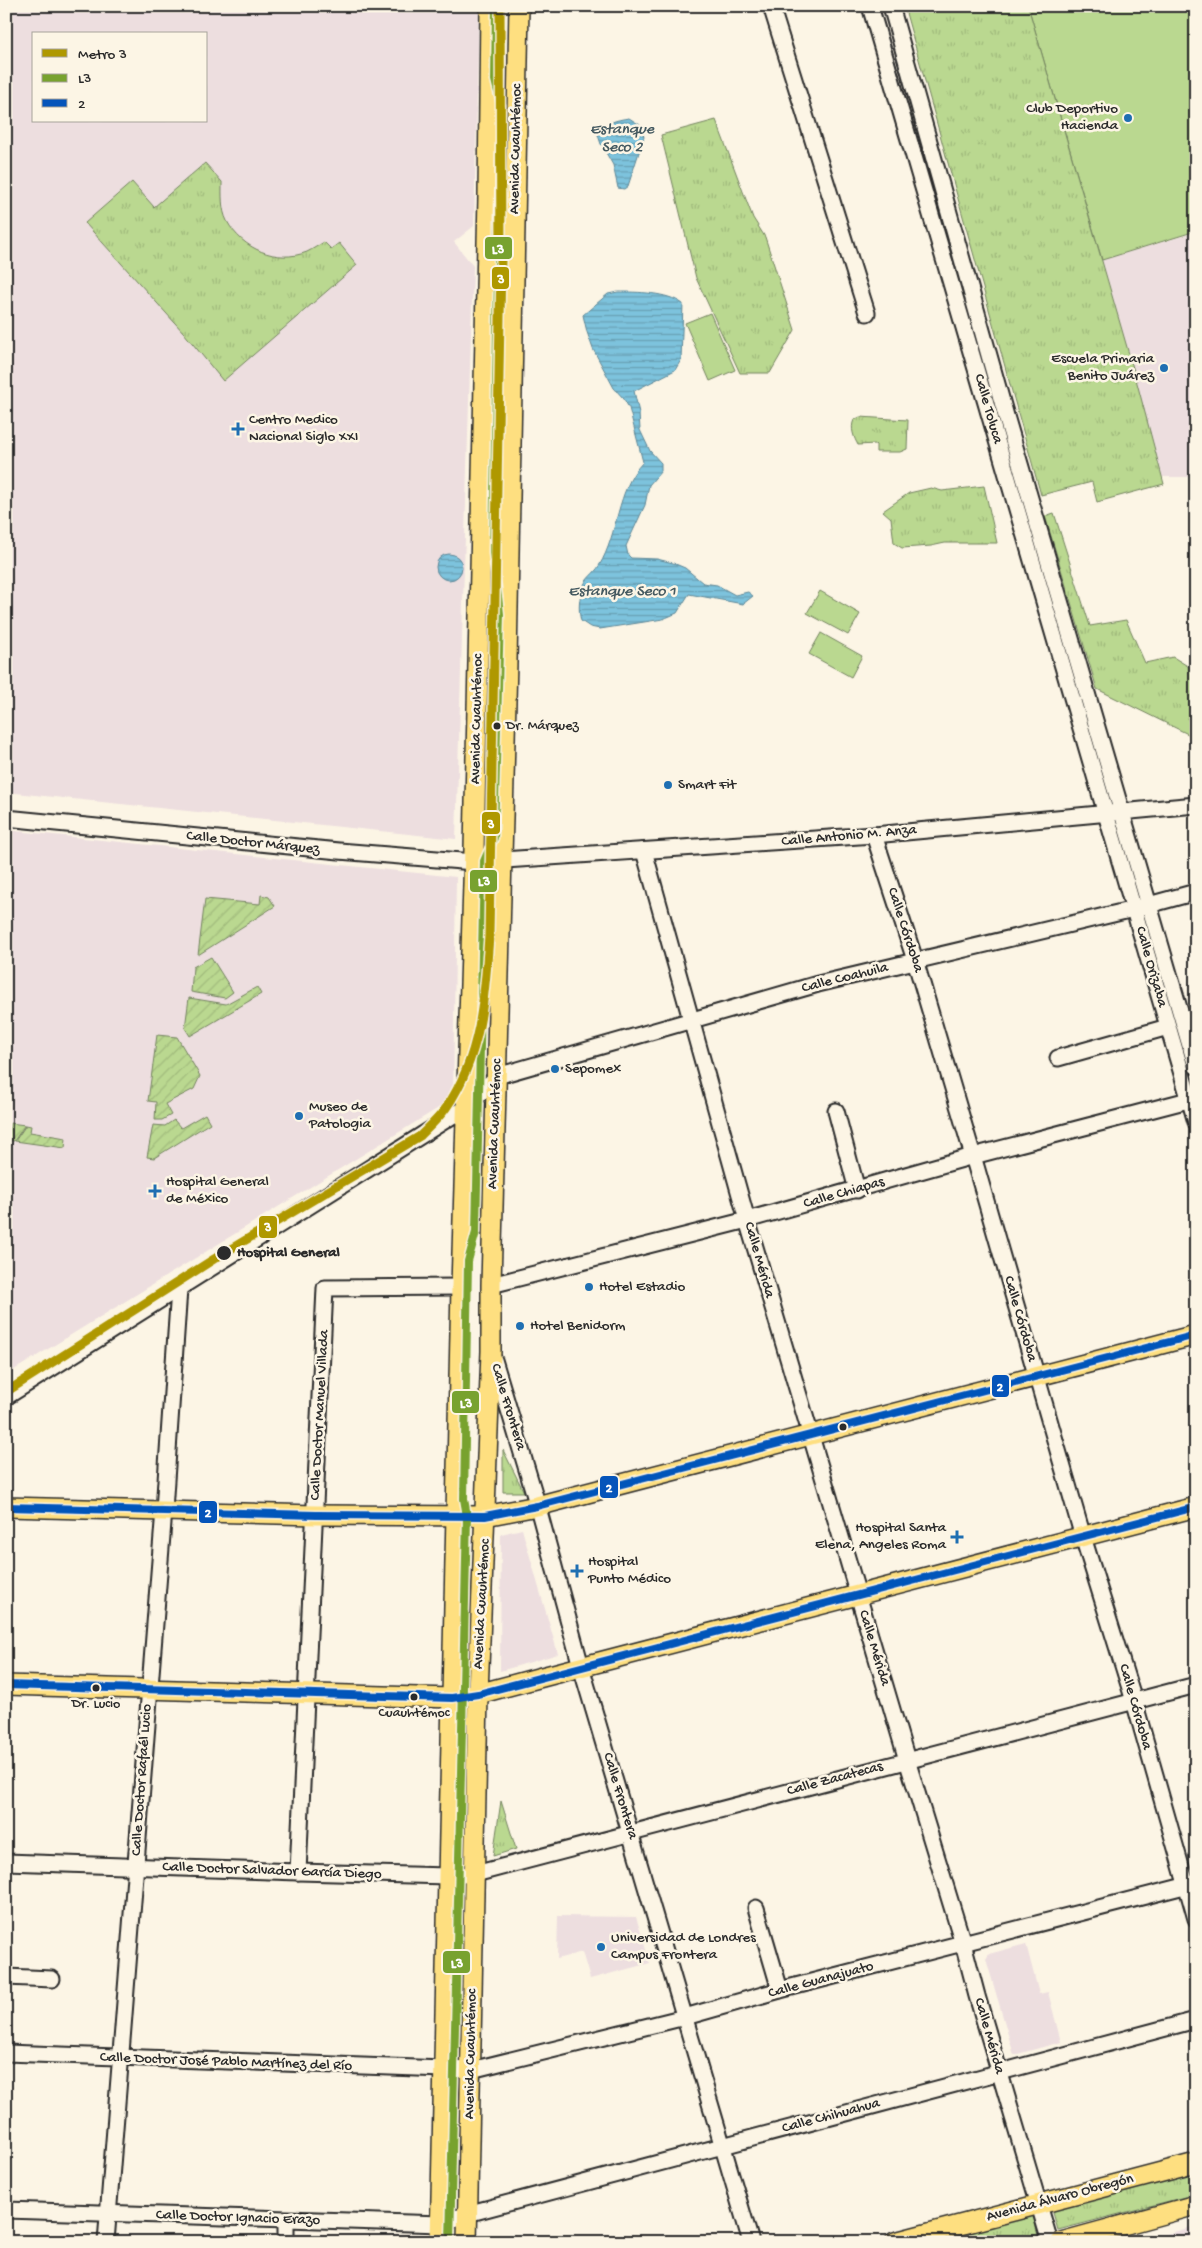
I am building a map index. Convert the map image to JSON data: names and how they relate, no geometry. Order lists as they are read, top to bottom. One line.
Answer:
{"streets":{"main road":["Avenida Cuauhtémoc","Avenida Álvaro Obregón"],"street":["Calle Toluca","Calle Antonio M. Anza","Calle Doctor Márquez","Calle Córdoba","Calle Orizaba","Calle Coahuila","Calle Chiapas","Calle Mérida","Calle Frontera","Calle Doctor Manuel Villada","Calle Zacatecas","Calle Doctor Rafaél Lucio","Calle Doctor Salvador García Diego","Calle Guanajuato","Calle Doctor José Pablo Martínez del Río","Calle Chihuahua","Calle Doctor Ignacio Erazo"]},"crossings":[["Avenida Cuauhtémoc","Calle Antonio M. Anza"],["Avenida Cuauhtémoc","Calle Doctor Márquez"],["Avenida Cuauhtémoc","Calle Coahuila"],["Avenida Cuauhtémoc","Calle Chiapas"],["Avenida Cuauhtémoc","Calle Frontera"],["Avenida Cuauhtémoc","Calle Doctor Manuel Villada"],["Avenida Cuauhtémoc","Calle Zacatecas"],["Avenida Cuauhtémoc","Calle Doctor Salvador García Diego"],["Avenida Cuauhtémoc","Calle Guanajuato"],["Avenida Cuauhtémoc","Calle Doctor José Pablo Martínez del Río"],["Avenida Cuauhtémoc","Calle Chihuahua"],["Avenida Cuauhtémoc","Calle Doctor Ignacio Erazo"],["Calle Toluca","Calle Antonio M. Anza"],["Calle Toluca","Calle Orizaba"],["Calle Antonio M. Anza","Calle Doctor Márquez"],["Calle Antonio M. Anza","Calle Córdoba"],["Calle Antonio M. Anza","Calle Orizaba"],["Calle Antonio M. Anza","Calle Mérida"],["Calle Córdoba","Calle Coahuila"],["Calle Córdoba","Calle Chiapas"],["Calle Córdoba","Calle Zacatecas"],["Calle Córdoba","Calle Guanajuato"],["Calle Orizaba","Calle Coahuila"],["Calle Orizaba","Calle Chiapas"],["Calle Coahuila","Calle Mérida"],["Calle Chiapas","Calle Mérida"],["Calle Mérida","Calle Zacatecas"],["Calle Mérida","Calle Guanajuato"],["Calle Mérida","Calle Chihuahua"],["Calle Mérida","Avenida Álvaro Obregón"],["Calle Frontera","Calle Zacatecas"],["Calle Frontera","Calle Guanajuato"],["Calle Frontera","Calle Chihuahua"],["Calle Doctor Manuel Villada","Calle Doctor Salvador García Diego"],["Calle Zacatecas","Calle Doctor Salvador García Diego"],["Calle Doctor Rafaél Lucio","Calle Doctor Salvador García Diego"],["Calle Doctor Rafaél Lucio","Calle Doctor José Pablo Martínez del Río"],["Calle Doctor Rafaél Lucio","Calle Doctor Ignacio Erazo"],["Calle Guanajuato","Calle Doctor José Pablo Martínez del Río"],["Calle Chihuahua","Calle Doctor Ignacio Erazo"]],"water":["Estanque Seco 2","Estanque Seco 1"],"places":{"other":["Club Deportivo Hacienda","Escuela Primaria Benito Juárez","Dr. Márquez","Smart Fit","Sepomex","Museo de Patologia","Hospital General","Hotel Estadio","Hotel Benidorm","Dr. Lucio","Cuauhtémoc","Universidad de Londres Campus Frontera"],"health":["Centro Medico Nacional Siglo XXI","Hospital General de México","Hospital Santa Elena, Angeles Roma","Hospital Punto Médico"]},"lines":["metro line 3","transit line L3","transit line 2"],"legend":["Metro 3","L3","2"]}
